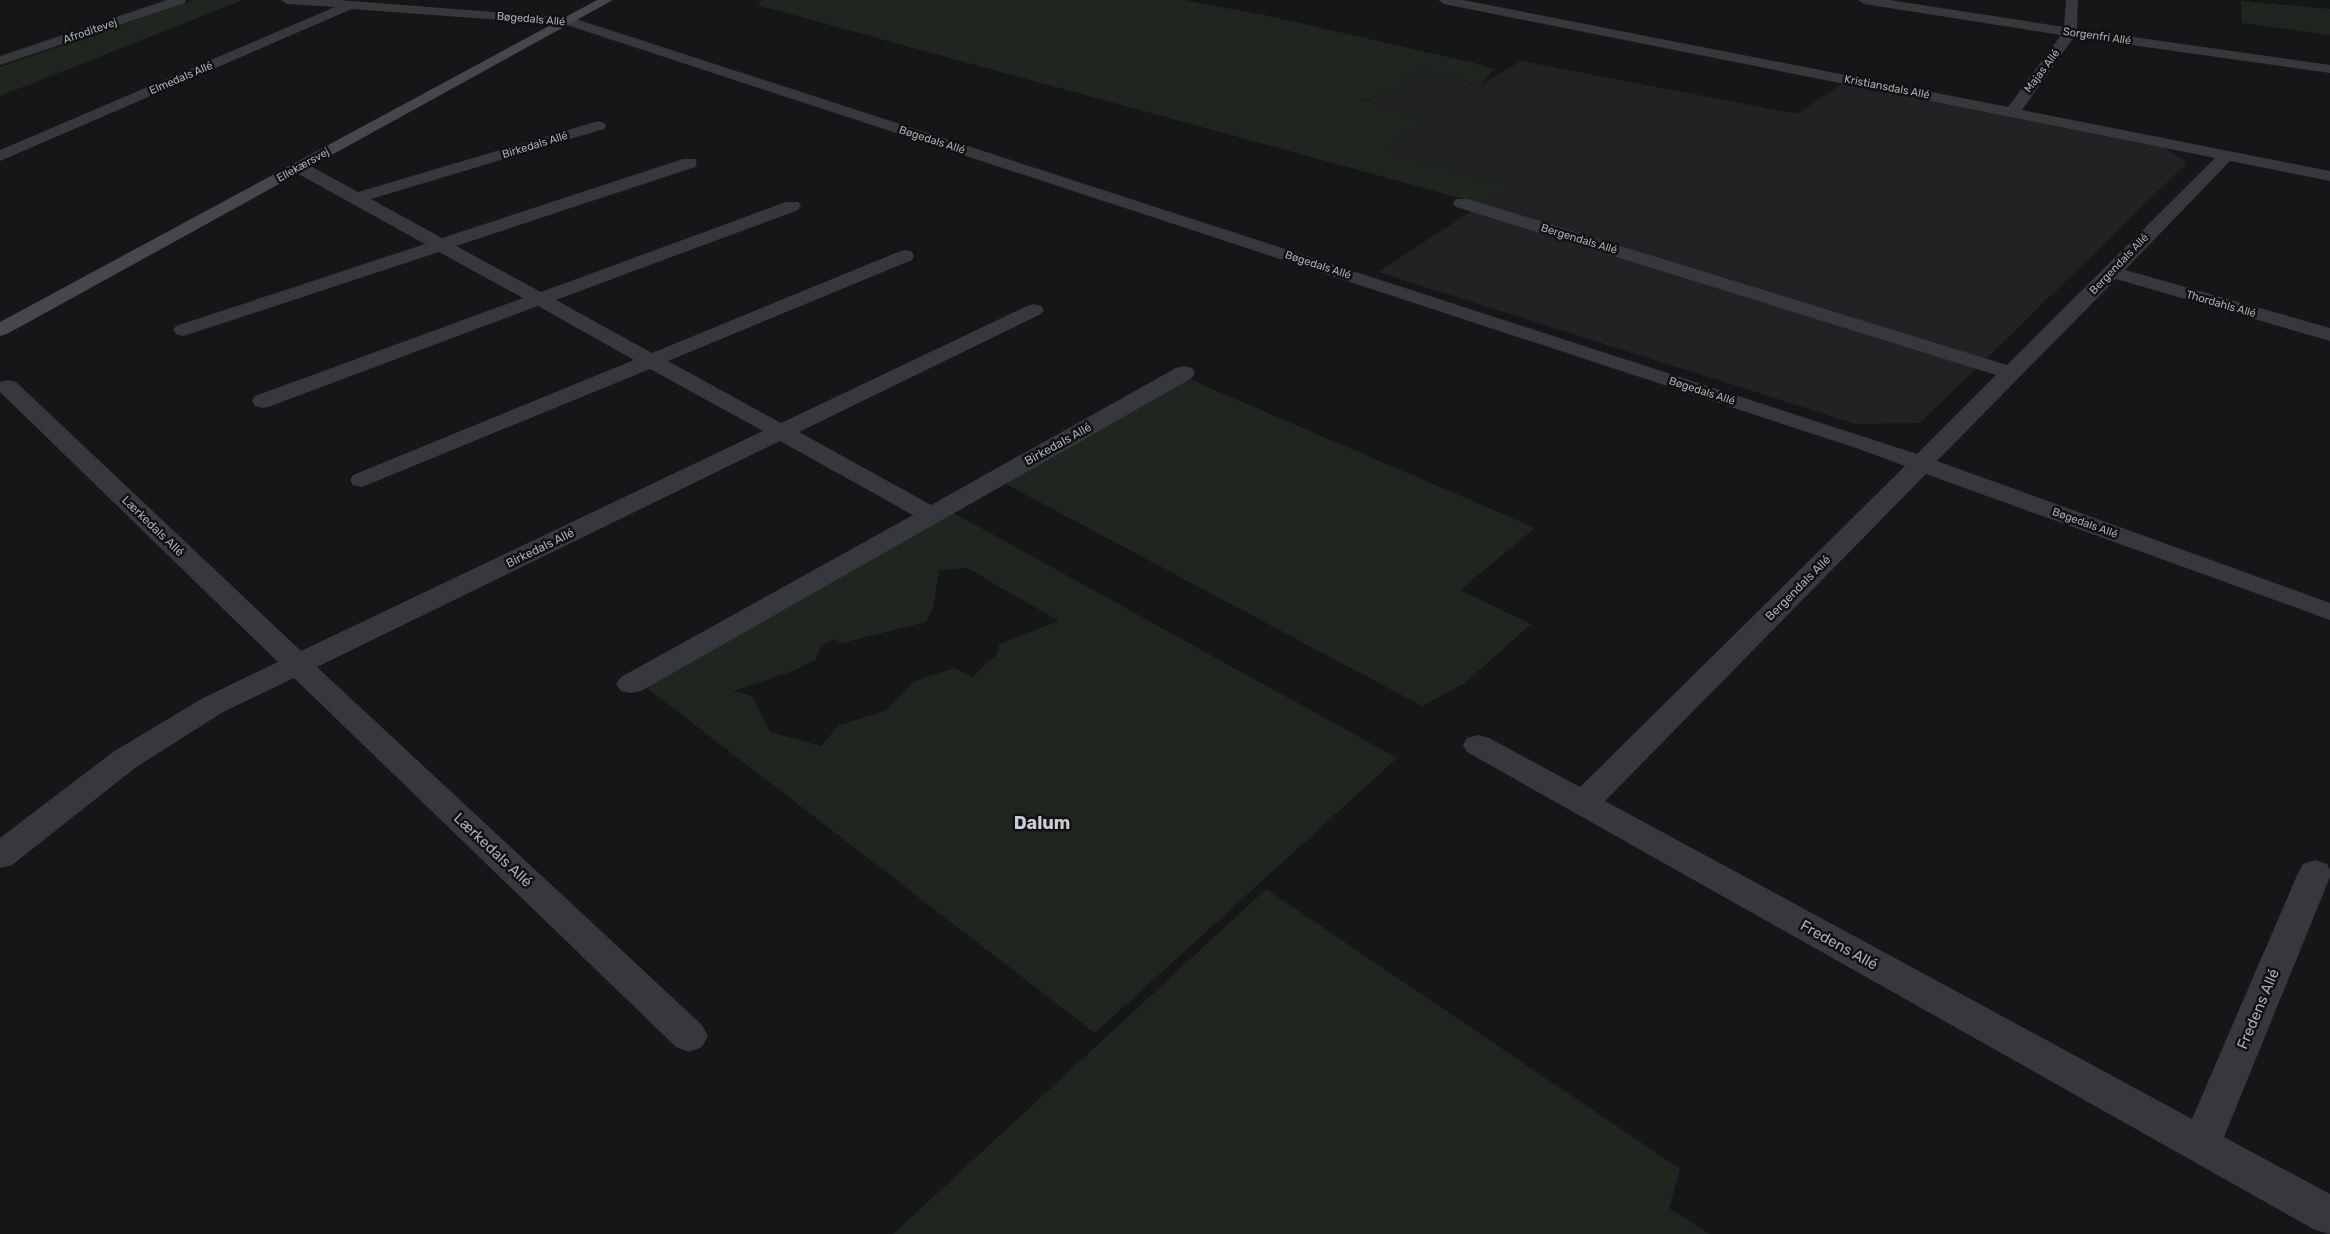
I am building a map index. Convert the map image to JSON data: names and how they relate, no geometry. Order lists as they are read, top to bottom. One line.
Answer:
{"streets":{"street":["Bøgedals Allé","Afroditevej","Sorgenfri Allé","Majas Allé","Elmedals Allé","Kristiansdals Allé","Birkedals Allé","Ellekærsvej","Bergendals Allé","Thordahls Allé","Lærkedals Allé","Fredens Allé"]},"crossings":[["Bøgedals Allé","Elmedals Allé"],["Bøgedals Allé","Ellekærsvej"],["Bøgedals Allé","Bergendals Allé"],["Sorgenfri Allé","Majas Allé"],["Majas Allé","Kristiansdals Allé"],["Kristiansdals Allé","Bergendals Allé"],["Birkedals Allé","Lærkedals Allé"],["Bergendals Allé","Thordahls Allé"],["Bergendals Allé","Fredens Allé"]],"districts":["Dalum"]}
